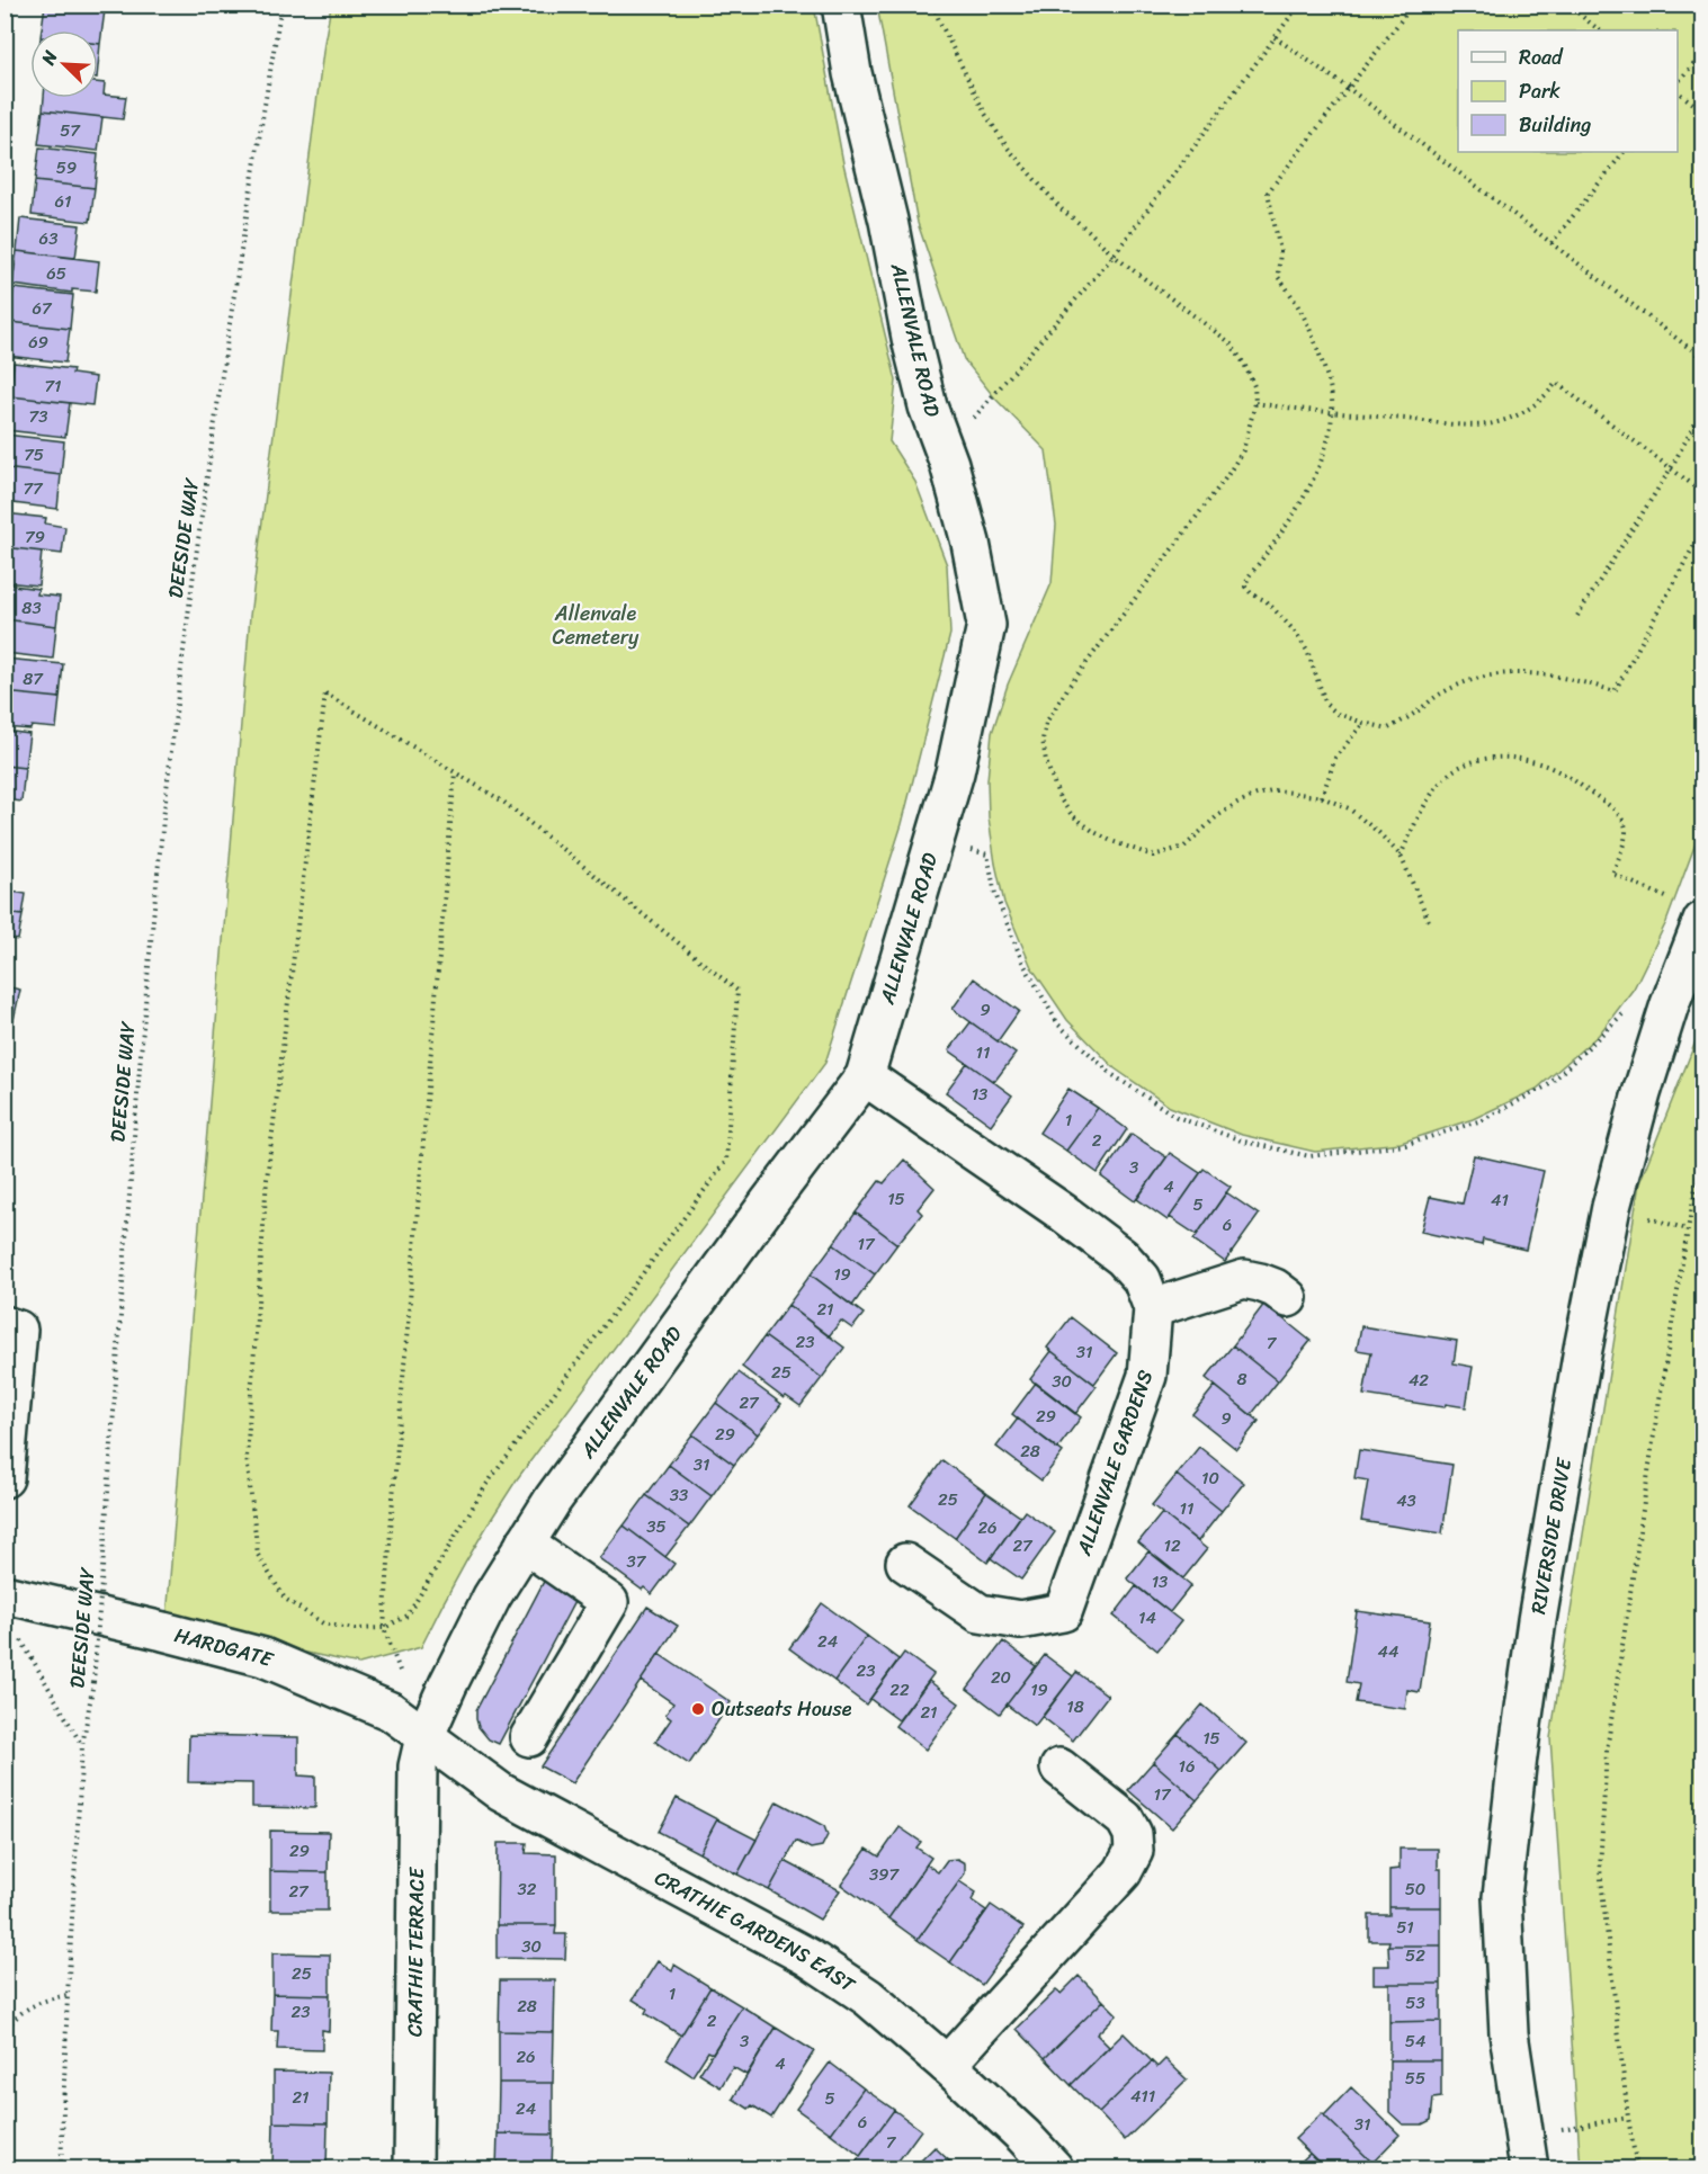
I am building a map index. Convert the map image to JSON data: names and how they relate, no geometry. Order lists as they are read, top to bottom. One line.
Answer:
{"streets":{"street":["ALLENVALE ROAD","ALLENVALE GARDENS","RIVERSIDE DRIVE","HARDGATE","CRATHIE GARDENS EAST","CRATHIE TERRACE"],"path":["DEESIDE WAY"]},"crossings":[["ALLENVALE ROAD","ALLENVALE GARDENS"],["ALLENVALE ROAD","HARDGATE"],["ALLENVALE ROAD","CRATHIE GARDENS EAST"],["ALLENVALE ROAD","CRATHIE TERRACE"],["HARDGATE","CRATHIE GARDENS EAST"],["HARDGATE","CRATHIE TERRACE"],["CRATHIE GARDENS EAST","CRATHIE TERRACE"]],"parks":["Allenvale Cemetery"],"places":["Outseats House"],"house_numbers":["57","59","61","63","65","67","69","71","73","75","77","79","83","87","9","11","13","1","2","3","4","15","41","5","6","17","19","21","23","7","31","25","8","42","30","27","29","9","29","28","31","10","33","25","43","11","35","26","27","12","37","13","14","24","44","23","20","22","19","18","21","15","16","17","29","397","32","50","27","51","30","52","25","1","53","28","23","2","3","54","26","4","55","411","21","5","24","6","31","7"],"legend":["Road","Park","Building"],"north":"top left"}
